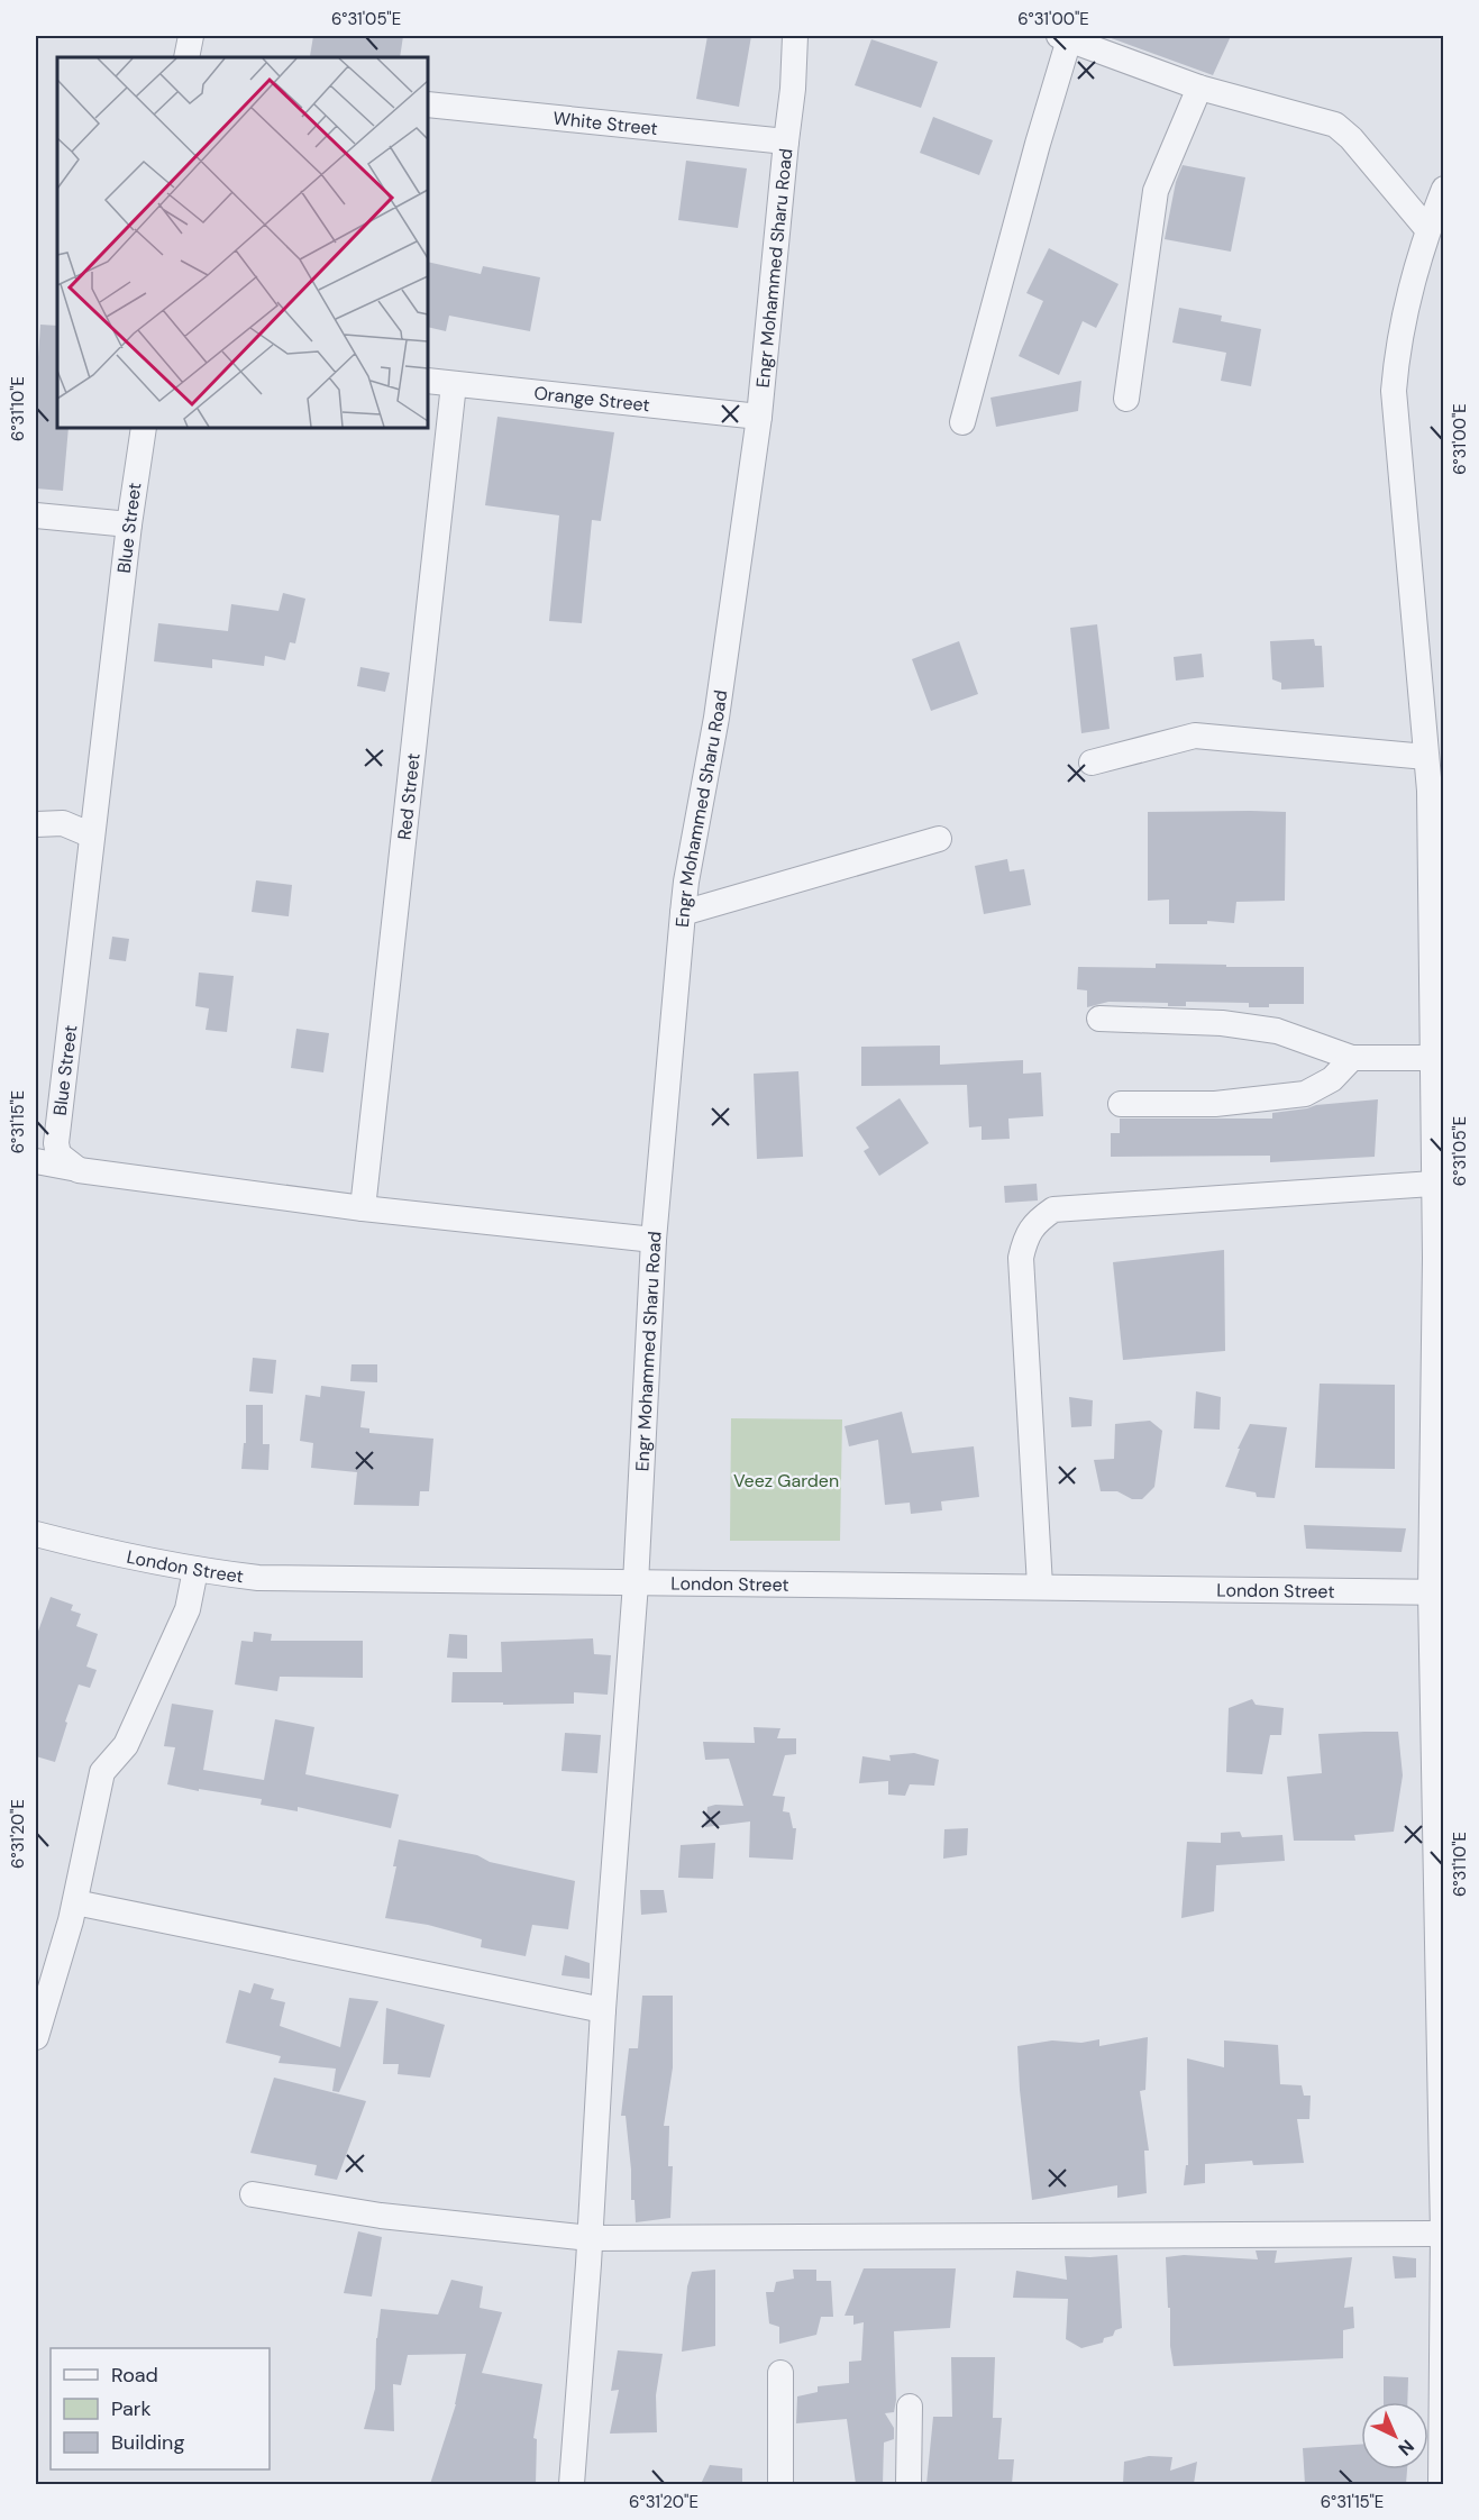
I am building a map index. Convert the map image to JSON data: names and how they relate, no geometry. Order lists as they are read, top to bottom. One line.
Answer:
{"streets":{"street":["White Street","Engr Mohammed Sharu Road","Orange Street","Blue Street","Red Street","London Street"]},"crossings":[["White Street","Engr Mohammed Sharu Road"],["Engr Mohammed Sharu Road","Orange Street"],["Engr Mohammed Sharu Road","London Street"],["Orange Street","Red Street"]],"parks":["Veez Garden"],"legend":["Road","Park","Building"],"north":"bottom right","coordinates":["6°31'05\"E","6°31'00\"E","6°31'10\"E","6°31'15\"E","6°31'20\"E"]}
